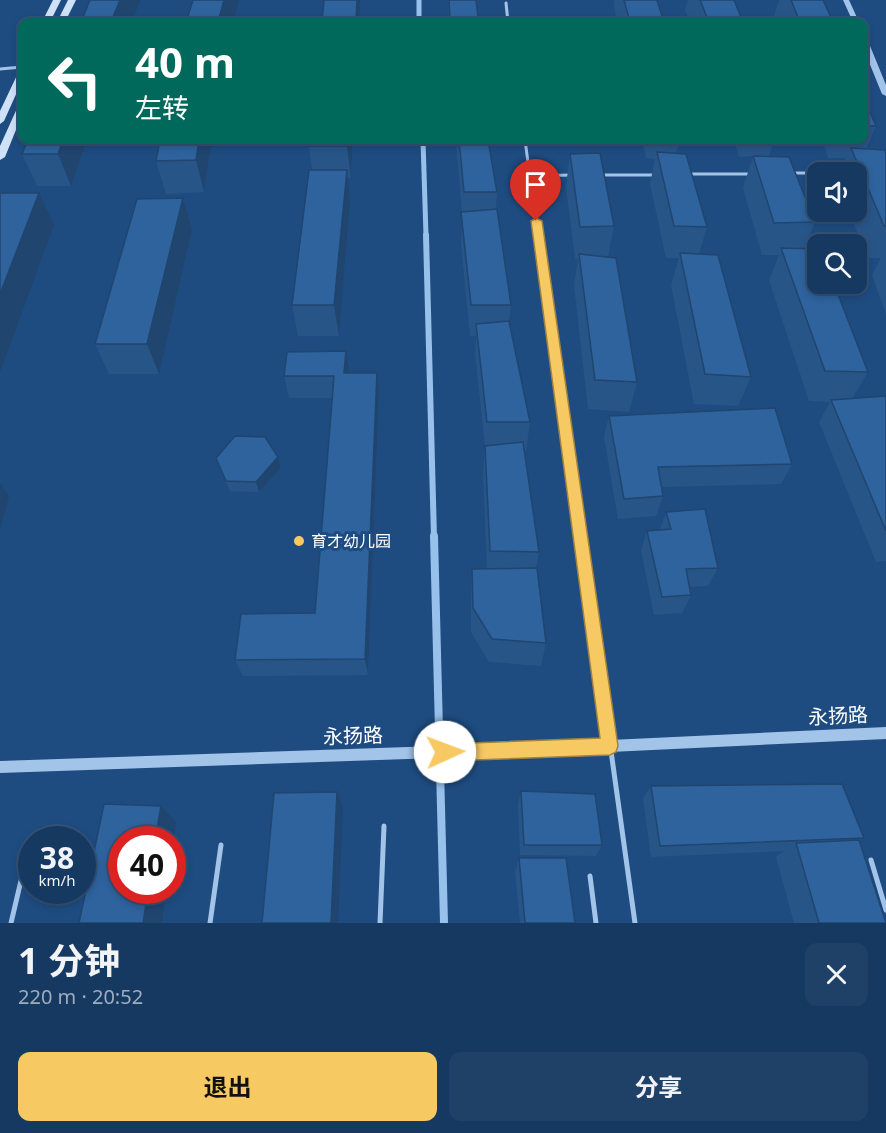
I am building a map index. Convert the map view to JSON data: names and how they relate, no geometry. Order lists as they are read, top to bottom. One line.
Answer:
{"streets":{"street":["永扬路"]},"places":["育才幼儿园"],"page":{"turn":["40 m","左转"],"speed":"38 km/h","limit":"40","heading":["1 分钟","220 m · 20:52"],"buttons":["退出","分享"]}}
